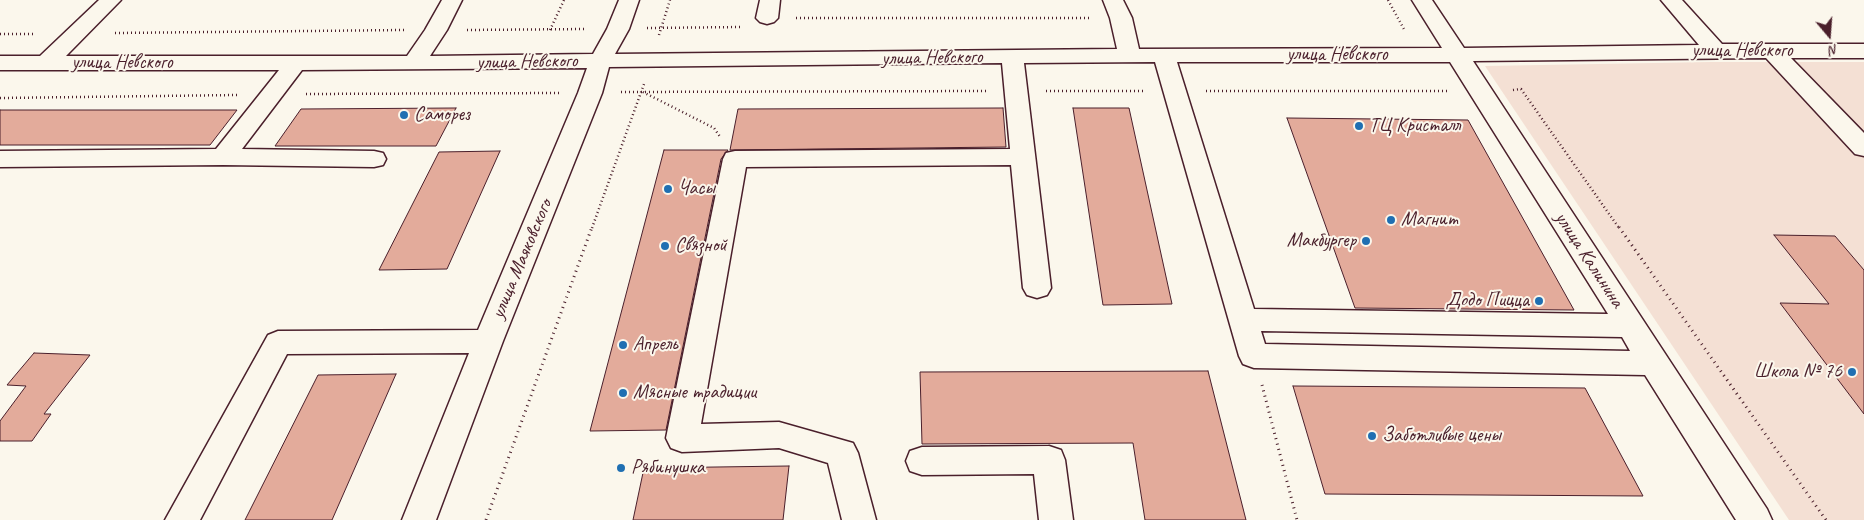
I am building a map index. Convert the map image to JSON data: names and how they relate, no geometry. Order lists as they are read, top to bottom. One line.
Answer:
{"streets":{"street":["улица Невского","улица Маяковского","улица Калинина"]},"crossings":[["улица Невского","улица Маяковского"],["улица Невского","улица Калинина"]],"places":["Саморез","ТЦ Кристалл","Часы","Магнит","Макбургер","Связной","Додо Пицца","Апрель","Школа № 76","Мясные традиции","Заботливые цены","Рябинушка"],"north":"bottom"}
